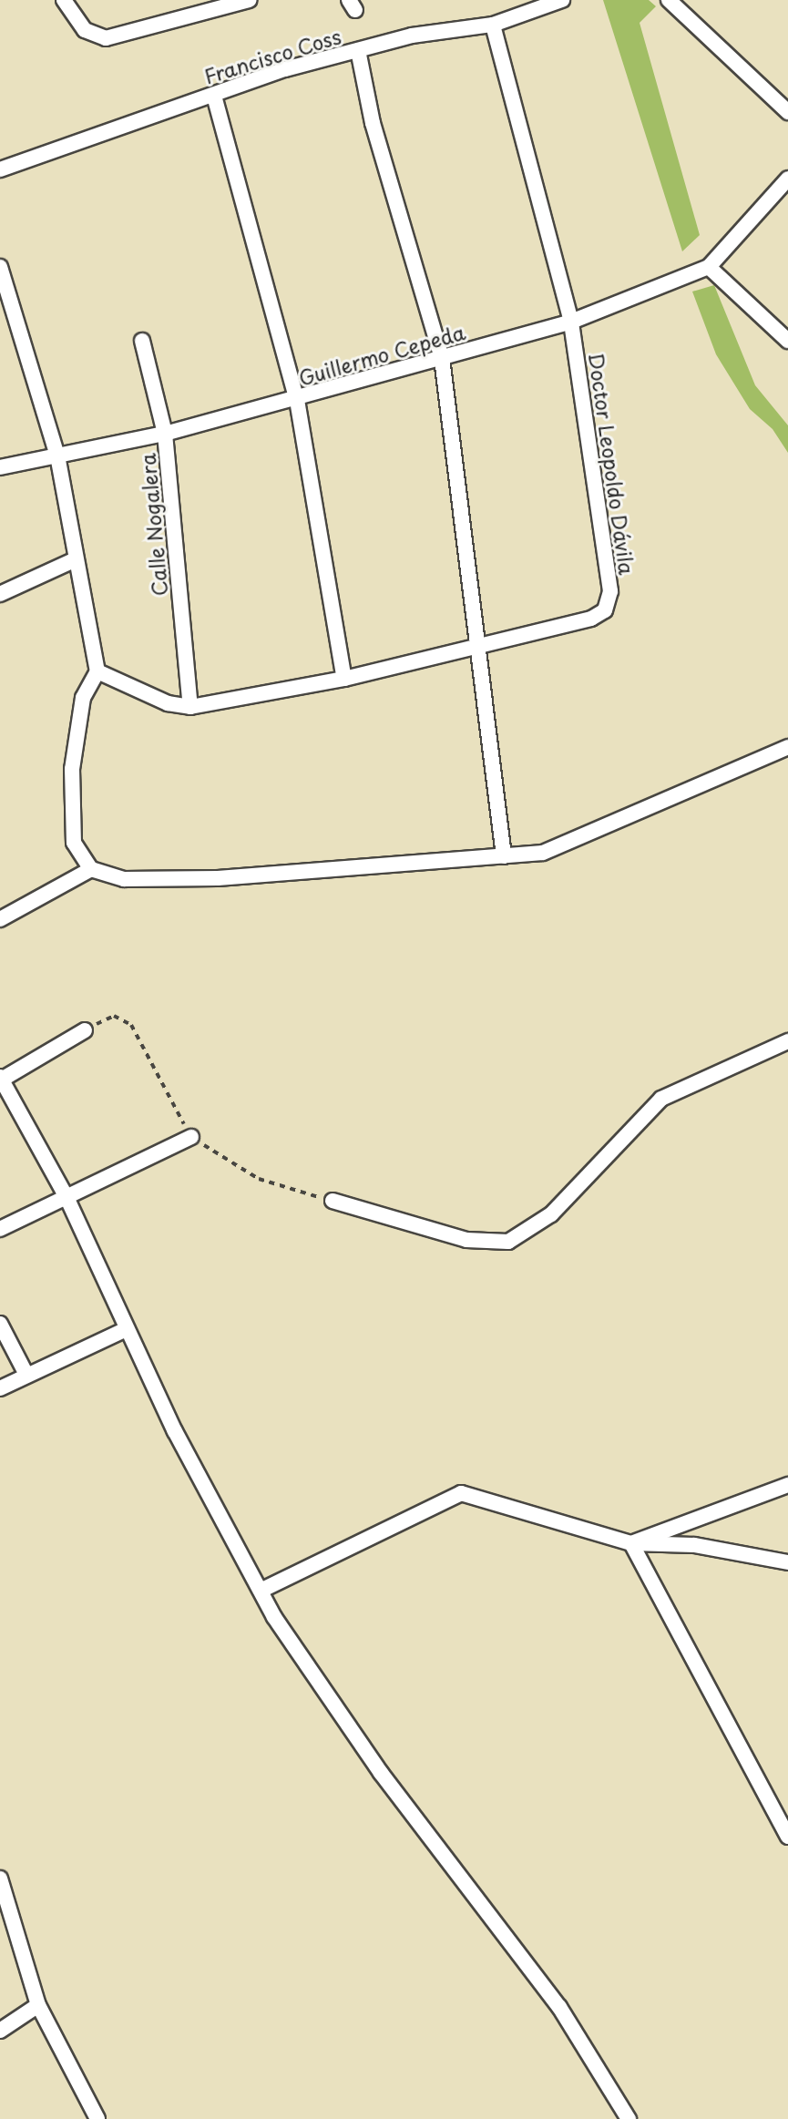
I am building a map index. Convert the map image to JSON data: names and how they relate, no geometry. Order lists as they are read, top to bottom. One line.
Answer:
{"streets":{"street":["Francisco Coss","Guillermo Cepeda","Doctor Leopoldo Dávila","Calle Nogalera"]},"crossings":[["Francisco Coss","Doctor Leopoldo Dávila"],["Guillermo Cepeda","Doctor Leopoldo Dávila"],["Guillermo Cepeda","Calle Nogalera"],["Doctor Leopoldo Dávila","Calle Nogalera"]]}
